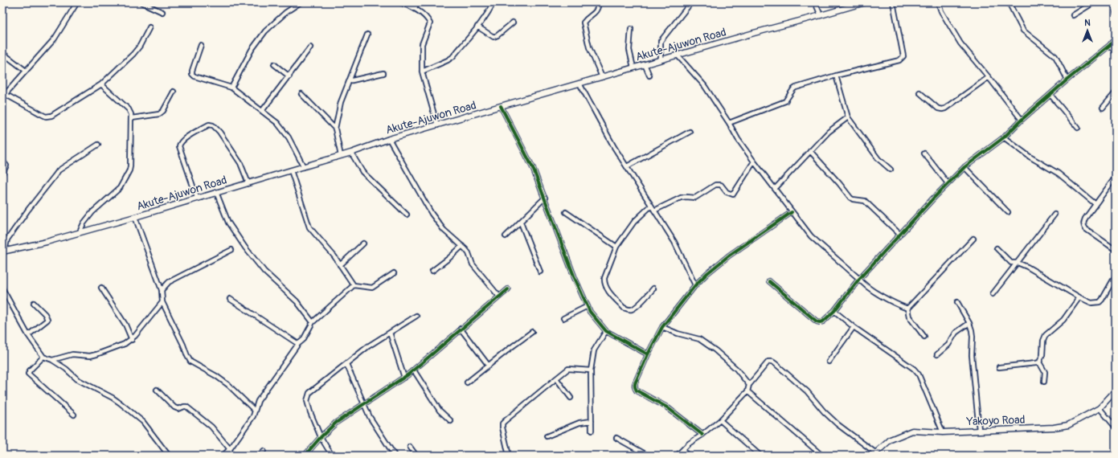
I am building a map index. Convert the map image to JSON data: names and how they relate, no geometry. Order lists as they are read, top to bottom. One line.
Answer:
{"streets":{"main road":["Akute-Ajuwon Road","Yakoyo Road"]},"north":"top"}
